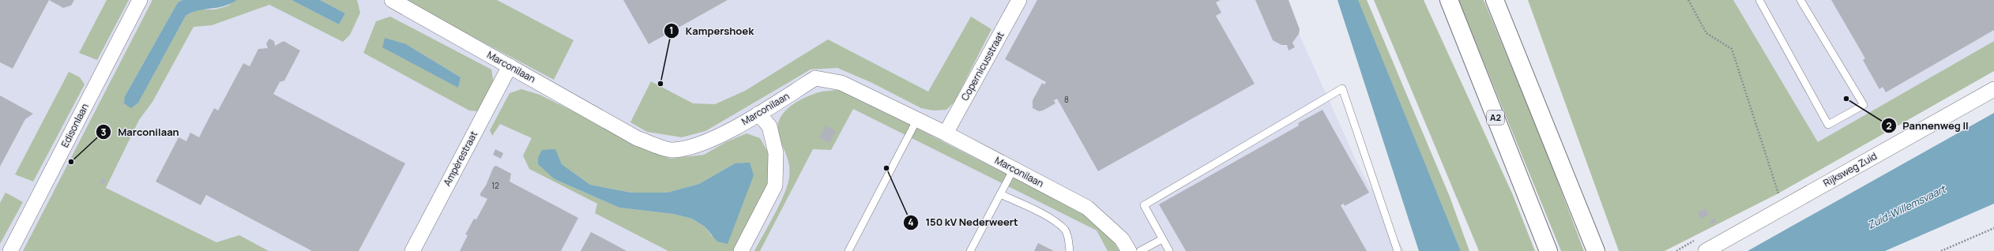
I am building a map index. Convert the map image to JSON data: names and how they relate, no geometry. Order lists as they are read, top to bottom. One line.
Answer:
{"streets":{"highway":["A2"],"street":["Copernicusstraat","Marconilaan","Edisonlaan","Ampèrestraat","Rijksweg Zuid"]},"crossings":[["Copernicusstraat","Marconilaan"],["Marconilaan","Ampèrestraat"]],"water":["Zuid-Willemsvaart"],"places":["Kampershoek","Pannenweg II","Marconilaan","150 kV Nederweert"],"house_numbers":["8","12"]}
